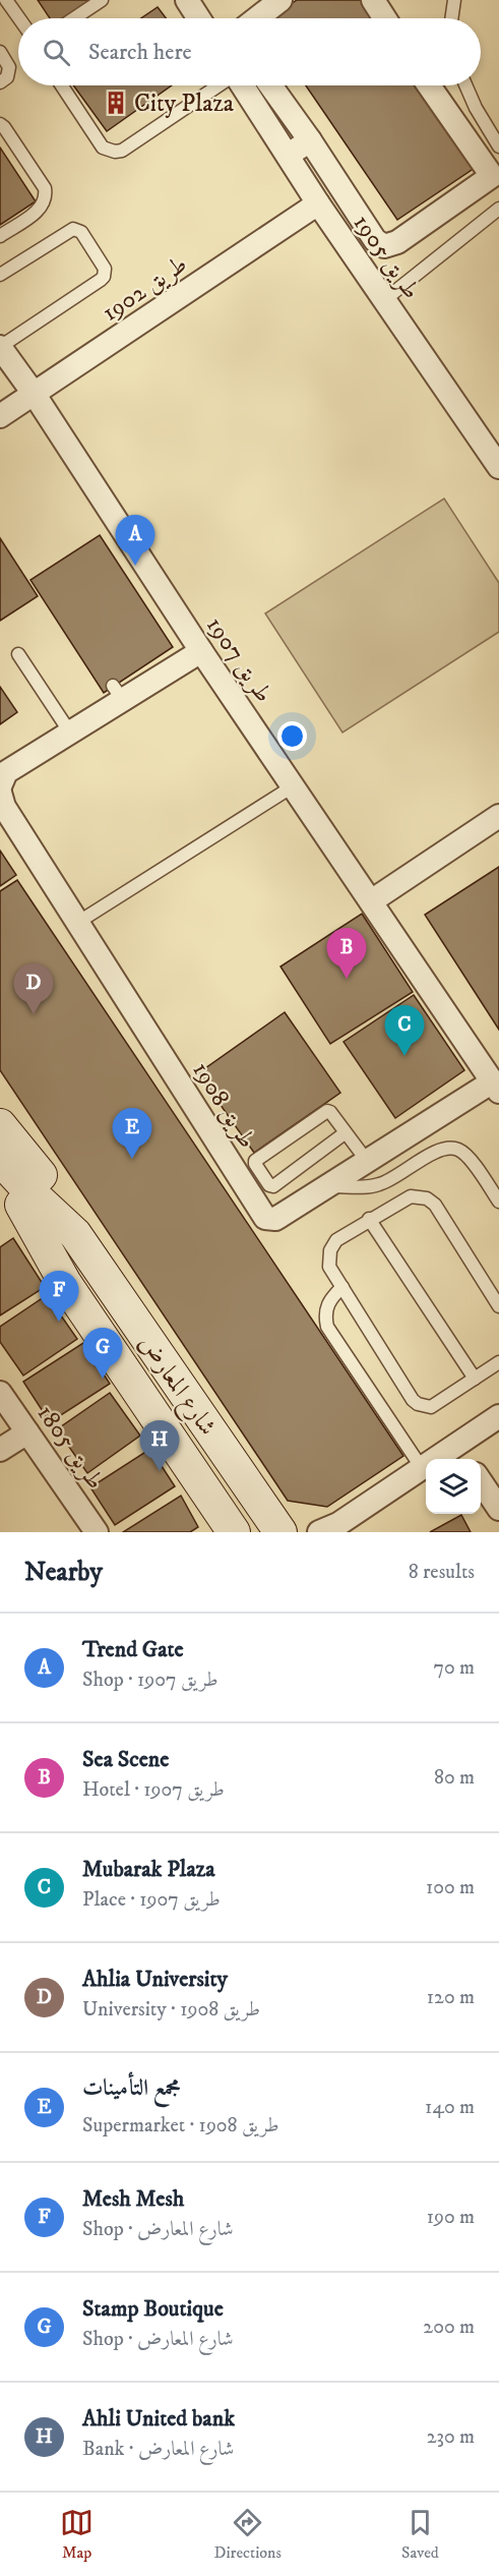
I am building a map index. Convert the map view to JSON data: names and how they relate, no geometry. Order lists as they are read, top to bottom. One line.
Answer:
{"streets":{"main road":["شارع المعارض"],"street":["طريق 1905","طريق 1902","طريق 1907","طريق 1908","طريق 1805"]},"crossings":[["طريق 1905","طريق 1902"],["طريق 1902","طريق 1907"],["طريق 1907","طريق 1908"]],"places":{"building":["City Plaza"]},"page":{"search":"Search here","pins":["A","B","D","C","E","F","G","H"],"heading":["Nearby","8 results"],"list":[{"mark":"A","name":"Trend Gate","note":"Shop · طريق 1907","value":"70 m"},{"mark":"B","name":"Sea Scene","note":"Hotel · طريق 1907","value":"80 m"},{"mark":"C","name":"Mubarak Plaza","note":"Place · طريق 1907","value":"100 m"},{"mark":"D","name":"Ahlia University","note":"University · طريق 1908","value":"120 m"},{"mark":"E","name":"مجمع التأمينات","note":"Supermarket · طريق 1908","value":"140 m"},{"mark":"F","name":"Mesh Mesh","note":"Shop · شارع المعارض","value":"190 m"},{"mark":"G","name":"Stamp Boutique","note":"Shop · شارع المعارض","value":"200 m"},{"mark":"H","name":"Ahli United bank","note":"Bank · شارع المعارض","value":"230 m"}],"nav":["Map","Directions","Saved"]}}
